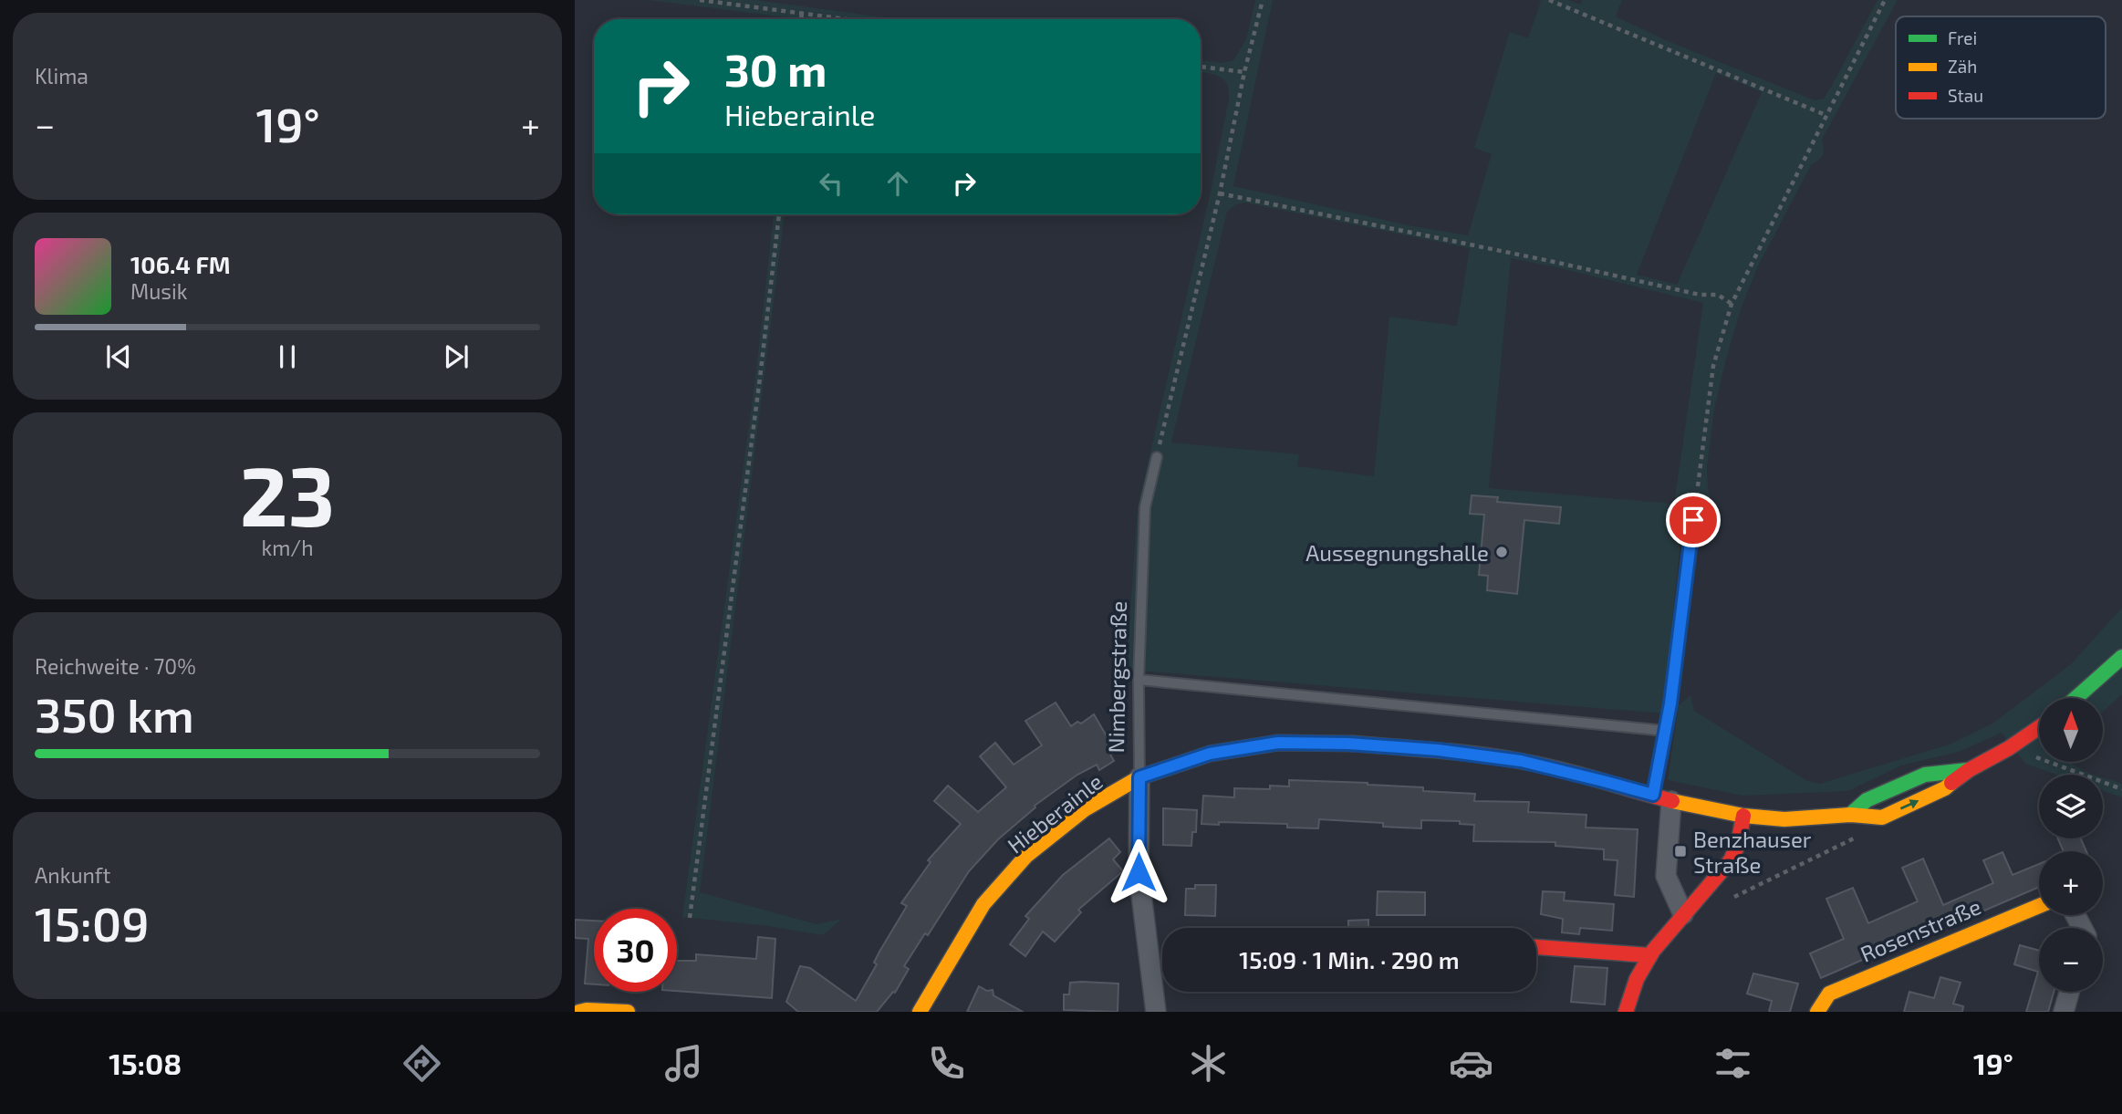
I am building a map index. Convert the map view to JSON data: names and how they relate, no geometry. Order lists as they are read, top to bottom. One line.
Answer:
{"streets":{"street":["Nimbergstraße","Hieberainle","Rosenstraße"]},"crossings":[["Nimbergstraße","Hieberainle"]],"places":{"other":["Aussegnungshalle"],"transit":["Benzhauser Straße"]},"legend":["Frei","Zäh","Stau"],"north":"top","page":{"tile":["Klima",["23","km/h"],["Reichweite · 70%","350 km"],["Ankunft","15:09"]],"turn":["30 m","Hieberainle"],"heat":["−","19°","+"],"song":["106.4 FM","Musik"],"map_buttons":["+","−"],"limit":"30","trip":"15:09 · 1 Min. · 290 m","tabs":["15:08","19°"]}}
